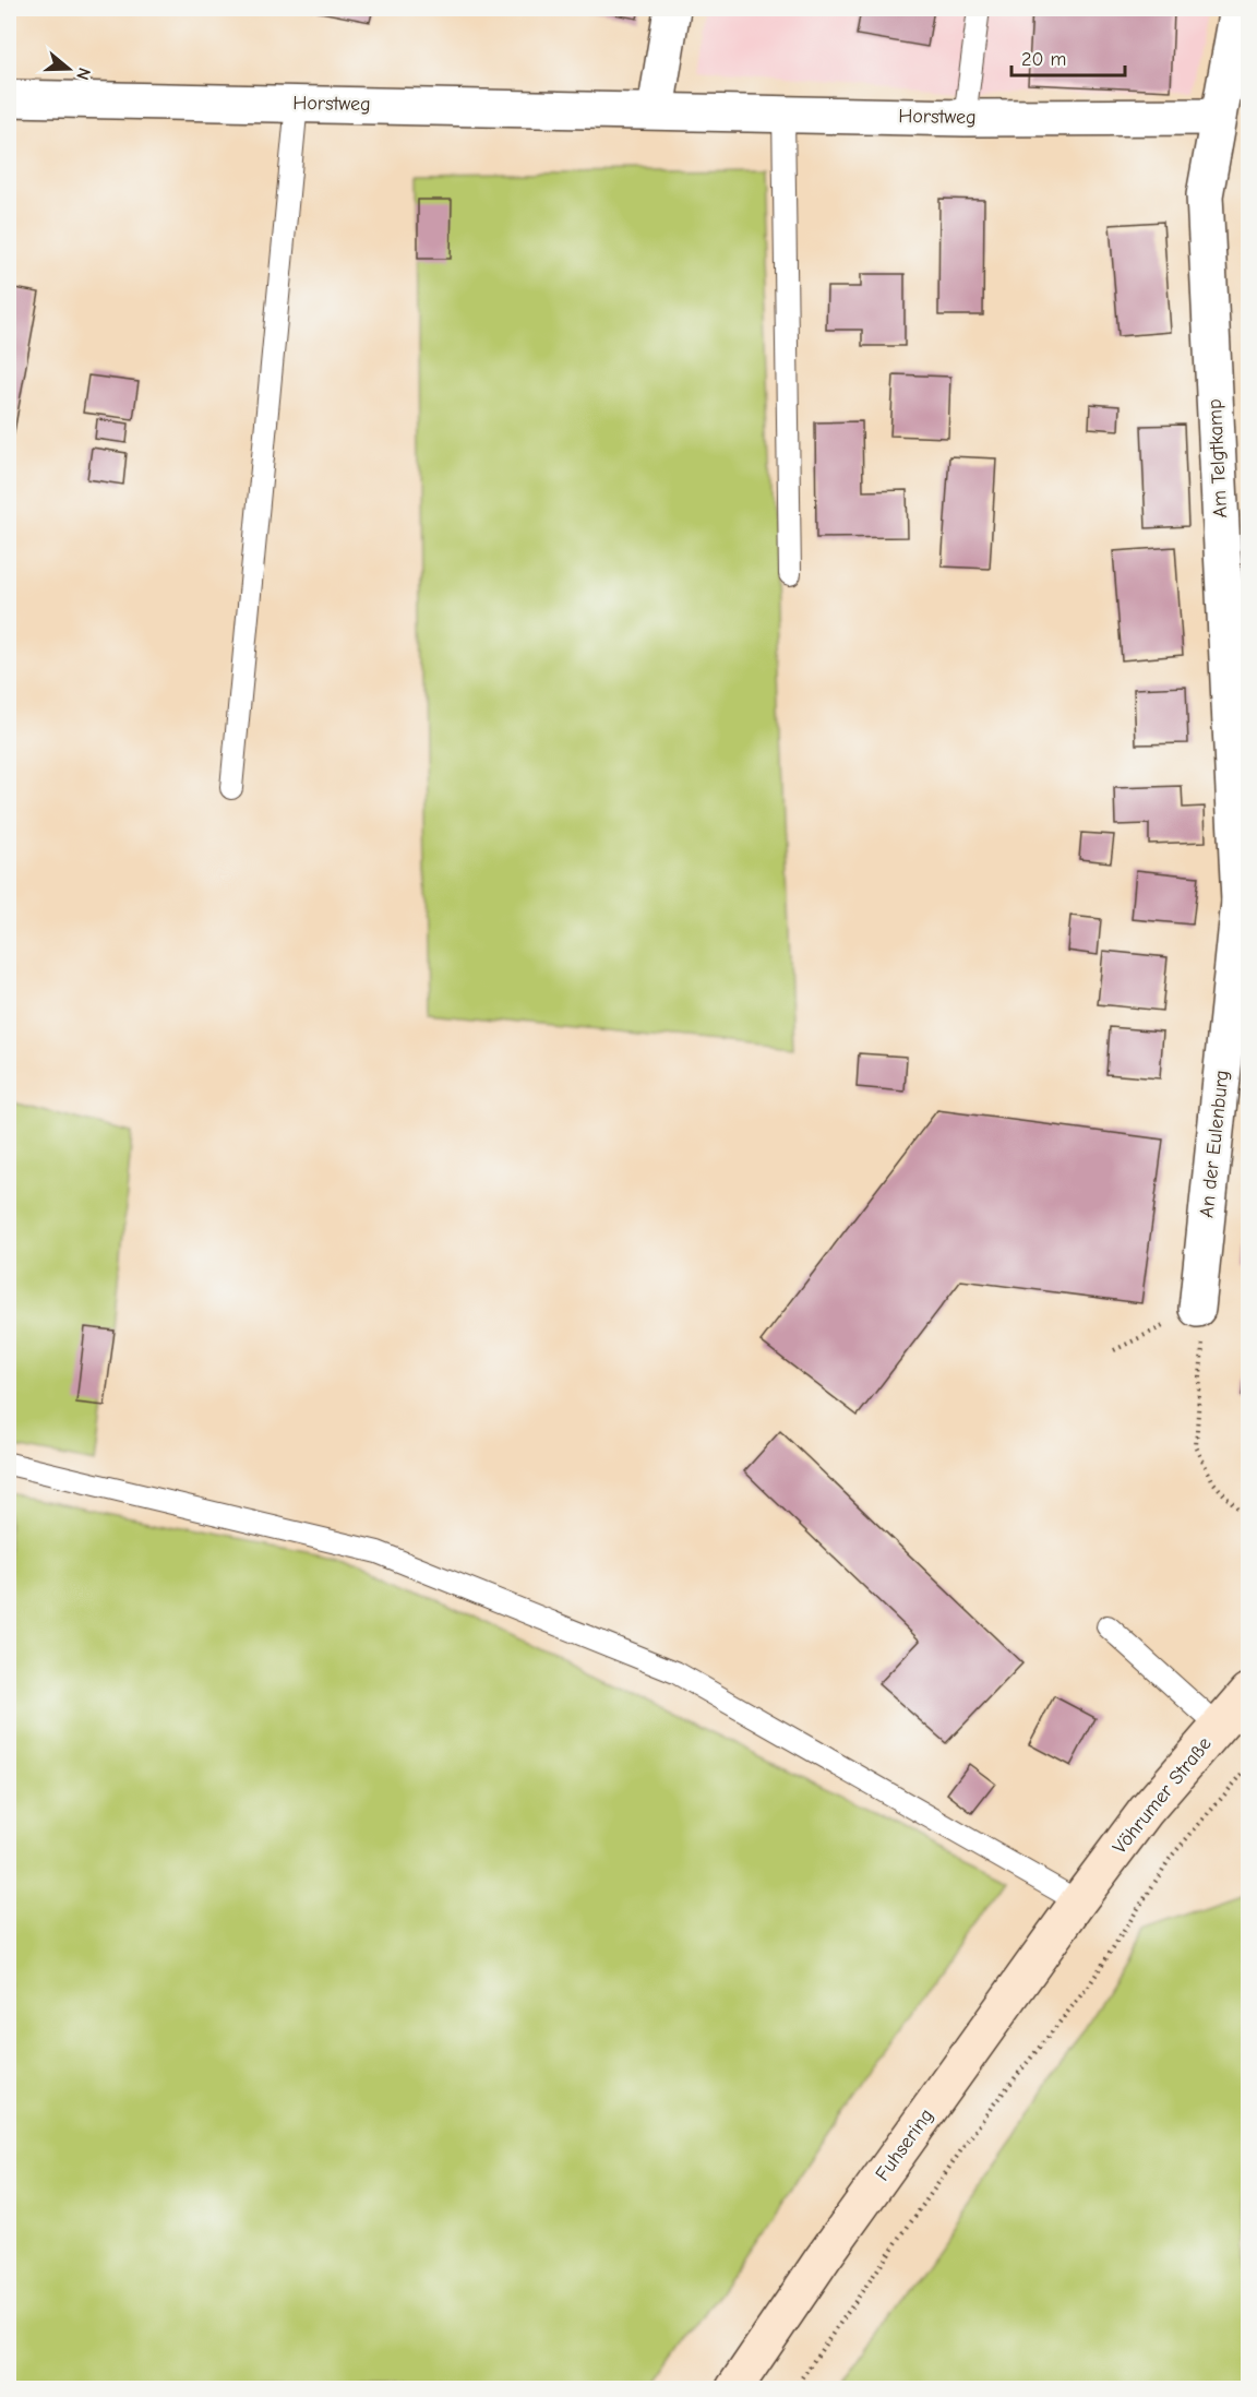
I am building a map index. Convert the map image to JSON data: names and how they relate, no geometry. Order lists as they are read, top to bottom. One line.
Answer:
{"streets":{"main road":["Vöhrumer Straße","Fuhsering"],"street":["Horstweg","Am Telgtkamp","An der Eulenburg"]},"crossings":[["Horstweg","Am Telgtkamp"],["Am Telgtkamp","An der Eulenburg"],["Vöhrumer Straße","Fuhsering"]],"scale_bar":"20 m","north":"right"}
